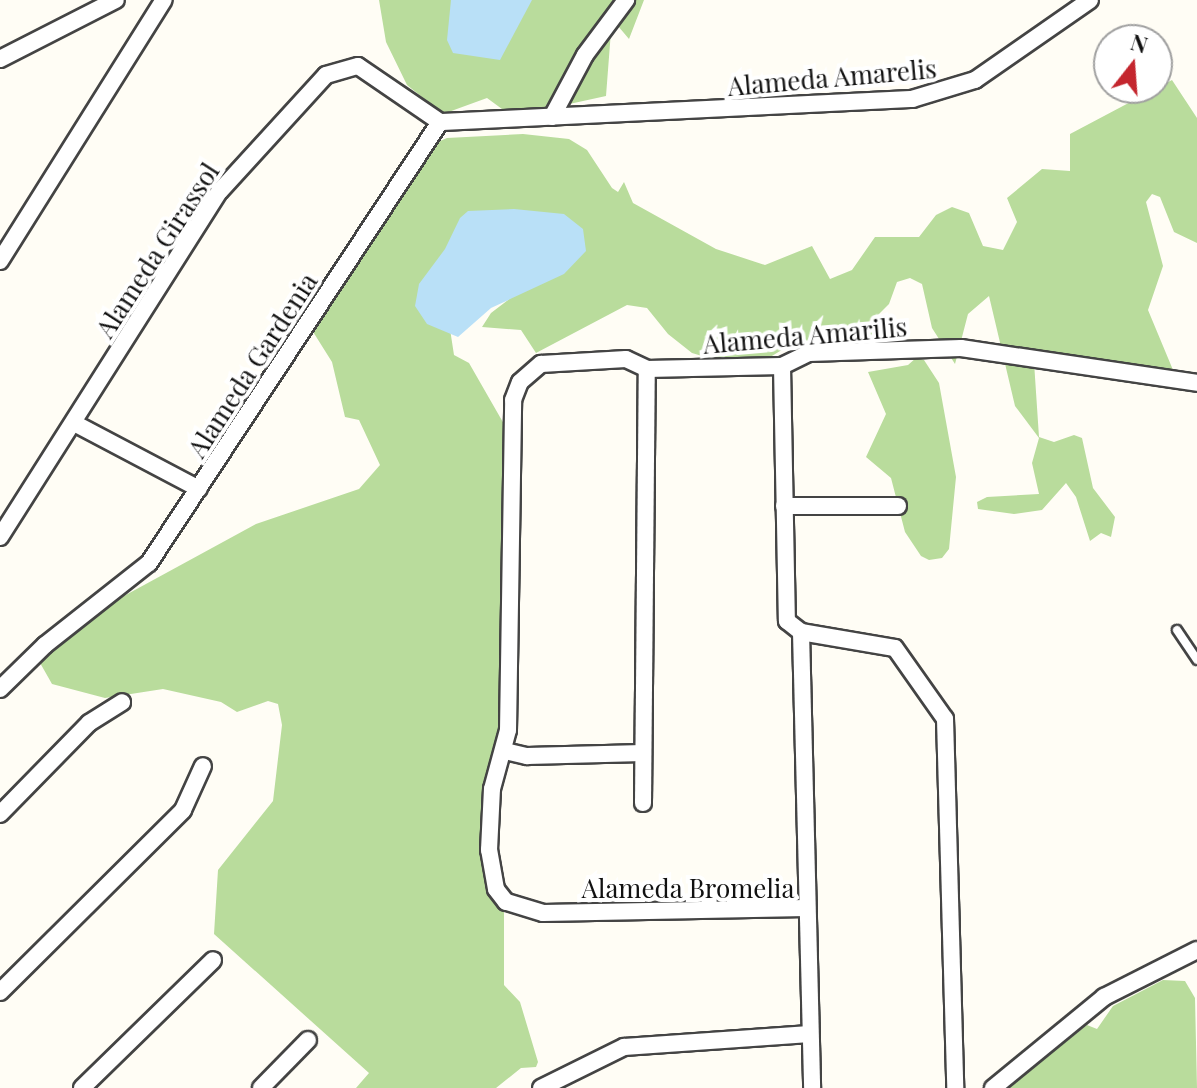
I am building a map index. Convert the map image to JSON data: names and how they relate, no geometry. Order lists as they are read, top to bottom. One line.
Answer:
{"streets":{"street":["Alameda Amarelis","Alameda Girassol","Alameda Amarilis","Alameda Gardenia","Alameda Bromelia"]},"crossings":[["Alameda Girassol","Alameda Gardenia"],["Alameda Amarilis","Alameda Bromelia"]],"north":"top"}
